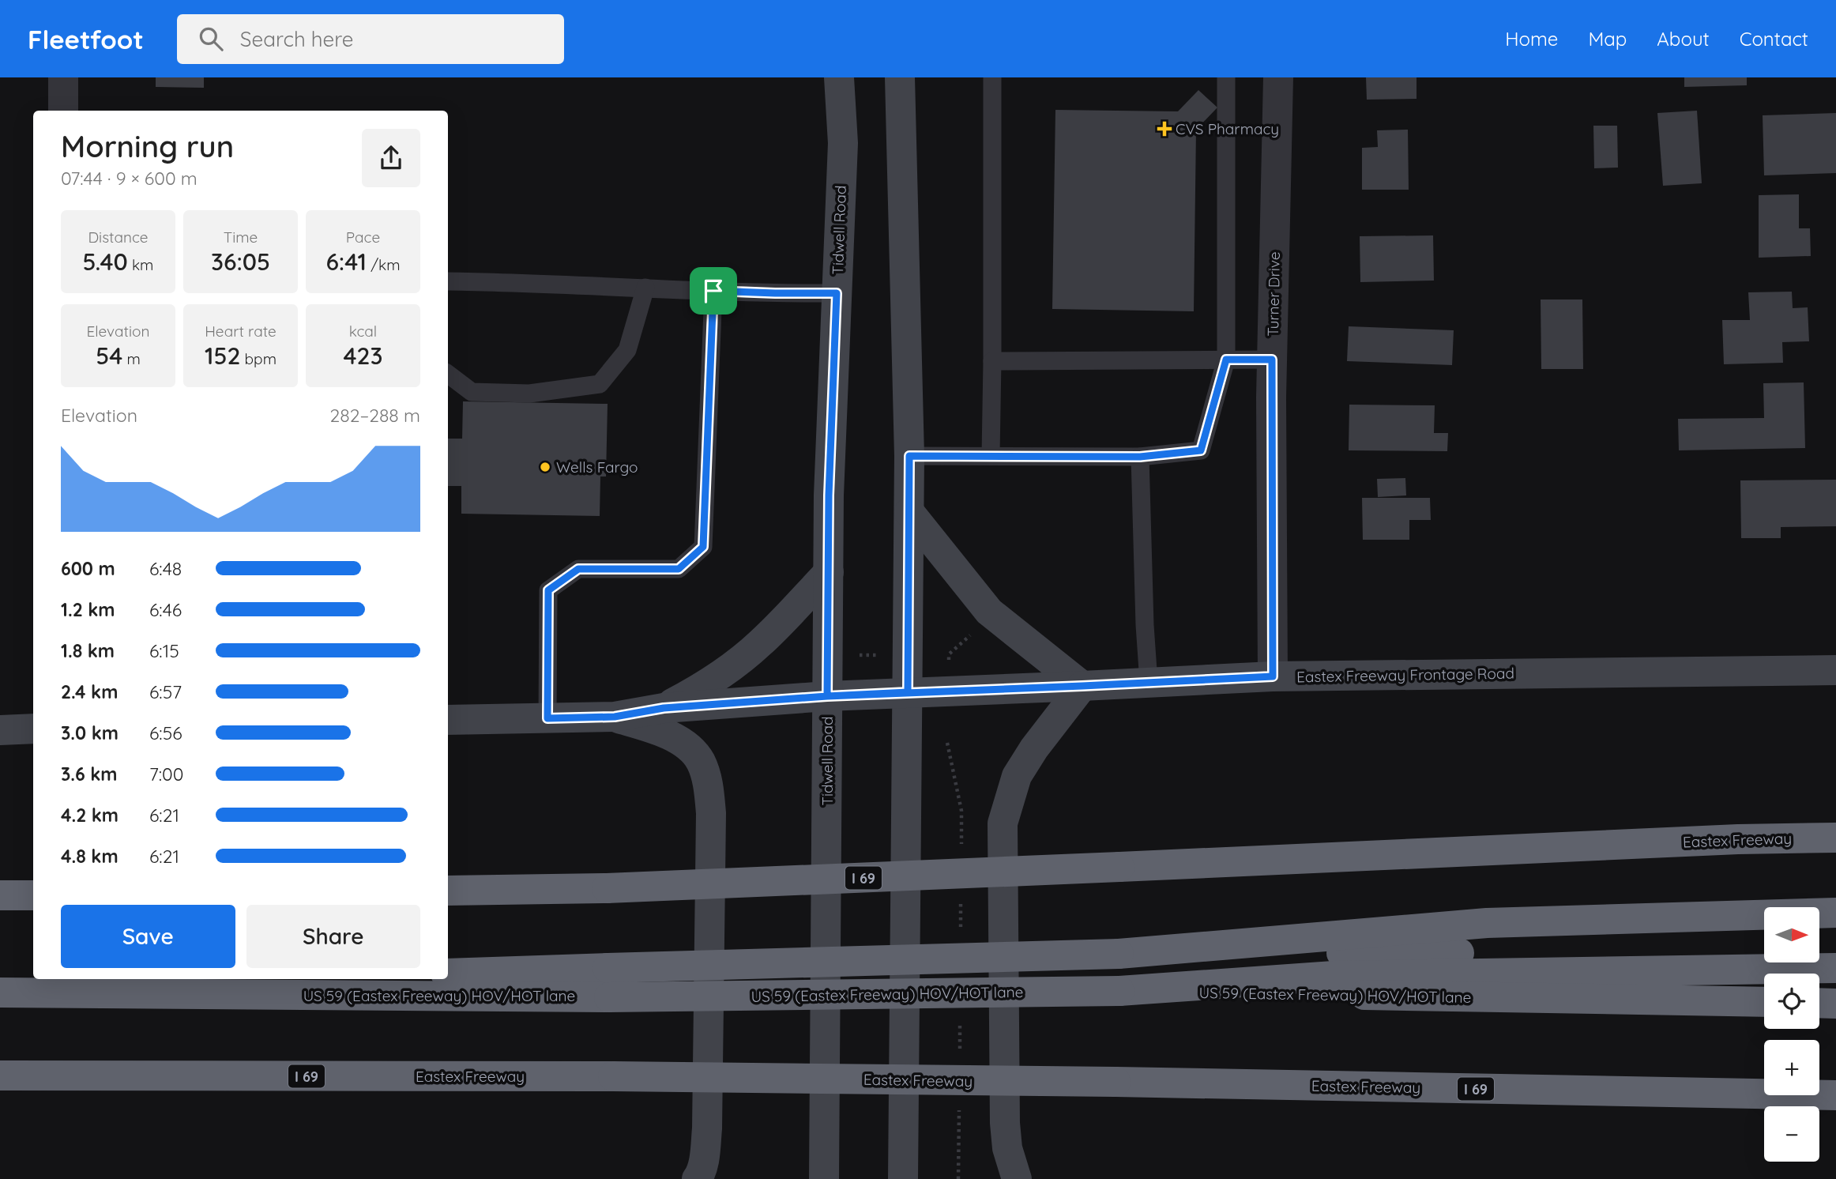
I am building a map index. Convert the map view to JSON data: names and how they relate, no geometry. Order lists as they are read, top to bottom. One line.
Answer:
{"streets":{"highway":["Eastex Freeway","I 69","US 59 (Eastex Freeway) HOV/HOT lane"],"main road":["Tidwell Road","Eastex Freeway Frontage Road"],"street":["Turner Drive"]},"crossings":[["Tidwell Road","Eastex Freeway Frontage Road"],["Turner Drive","Eastex Freeway Frontage Road"]],"places":{"health":["CVS Pharmacy"],"other":["Wells Fargo"]},"north":"right","page":{"header":"Fleetfoot","search":"Search here","nav":["Home","Map","About","Contact"],"heading":["Morning run","07:44 · 9 × 600 m"],"stats":[["Distance","5.40 km"],["Time","36:05"],["Pace","6:41 /km"],["Elevation","54 m"],["Heart rate","152 bpm"],["kcal","423"]],"chart":["Elevation","282–288 m"],"list":[{"name":"600 m","note":"6:48"},{"name":"1.2 km","note":"6:46"},{"name":"1.8 km","note":"6:15"},{"name":"2.4 km","note":"6:57"},{"name":"3.0 km","note":"6:56"},{"name":"3.6 km","note":"7:00"},{"name":"4.2 km","note":"6:21"},{"name":"4.8 km","note":"6:21"}],"buttons":["Save","Share"],"map_buttons":["+","−"]}}
